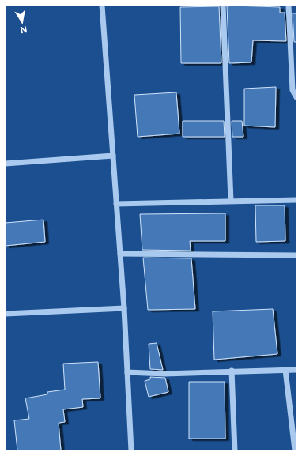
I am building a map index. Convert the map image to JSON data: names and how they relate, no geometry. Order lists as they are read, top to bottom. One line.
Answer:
{"north":"bottom"}
